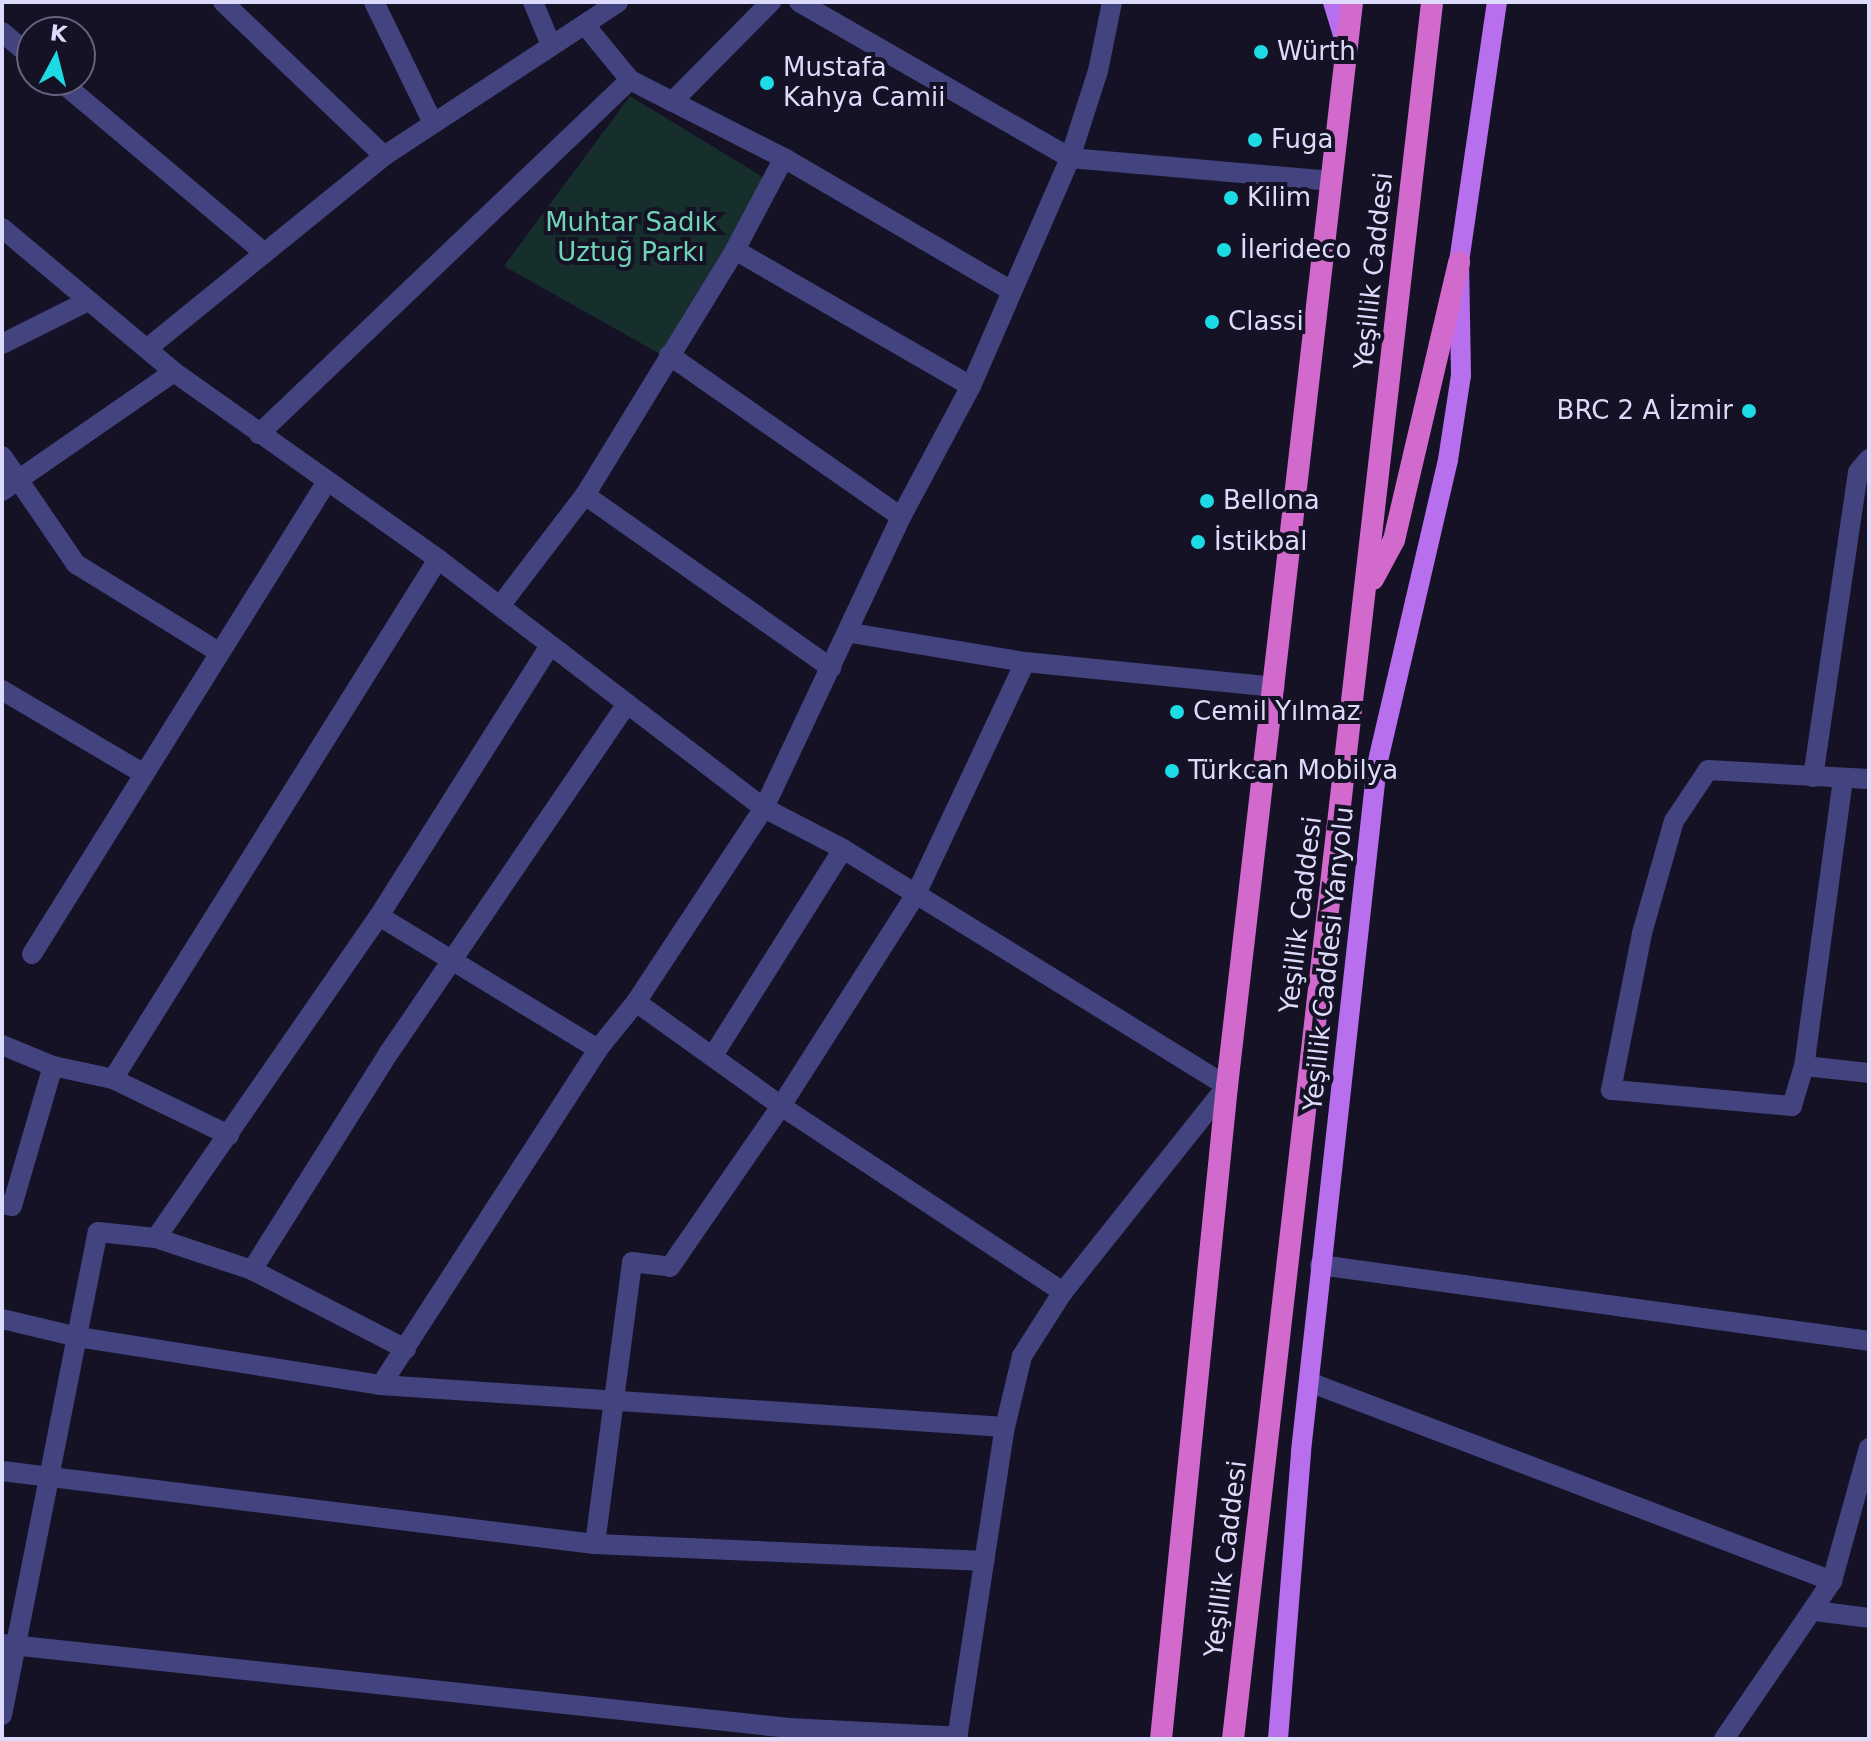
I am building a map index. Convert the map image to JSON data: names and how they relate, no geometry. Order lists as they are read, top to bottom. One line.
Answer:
{"streets":{"highway":["Yeşillik Caddesi"],"main road":["Yeşillik Caddesi Yanyolu"]},"parks":["Muhtar Sadık Uztuğ Parkı"],"places":["Würth","Mustafa Kahya Camii","Fuga","Kilim","İlerideco","Classi","BRC 2 A İzmir","Bellona","İstikbal","Cemil Yılmaz","Türkcan Mobilya"],"north":"top"}
